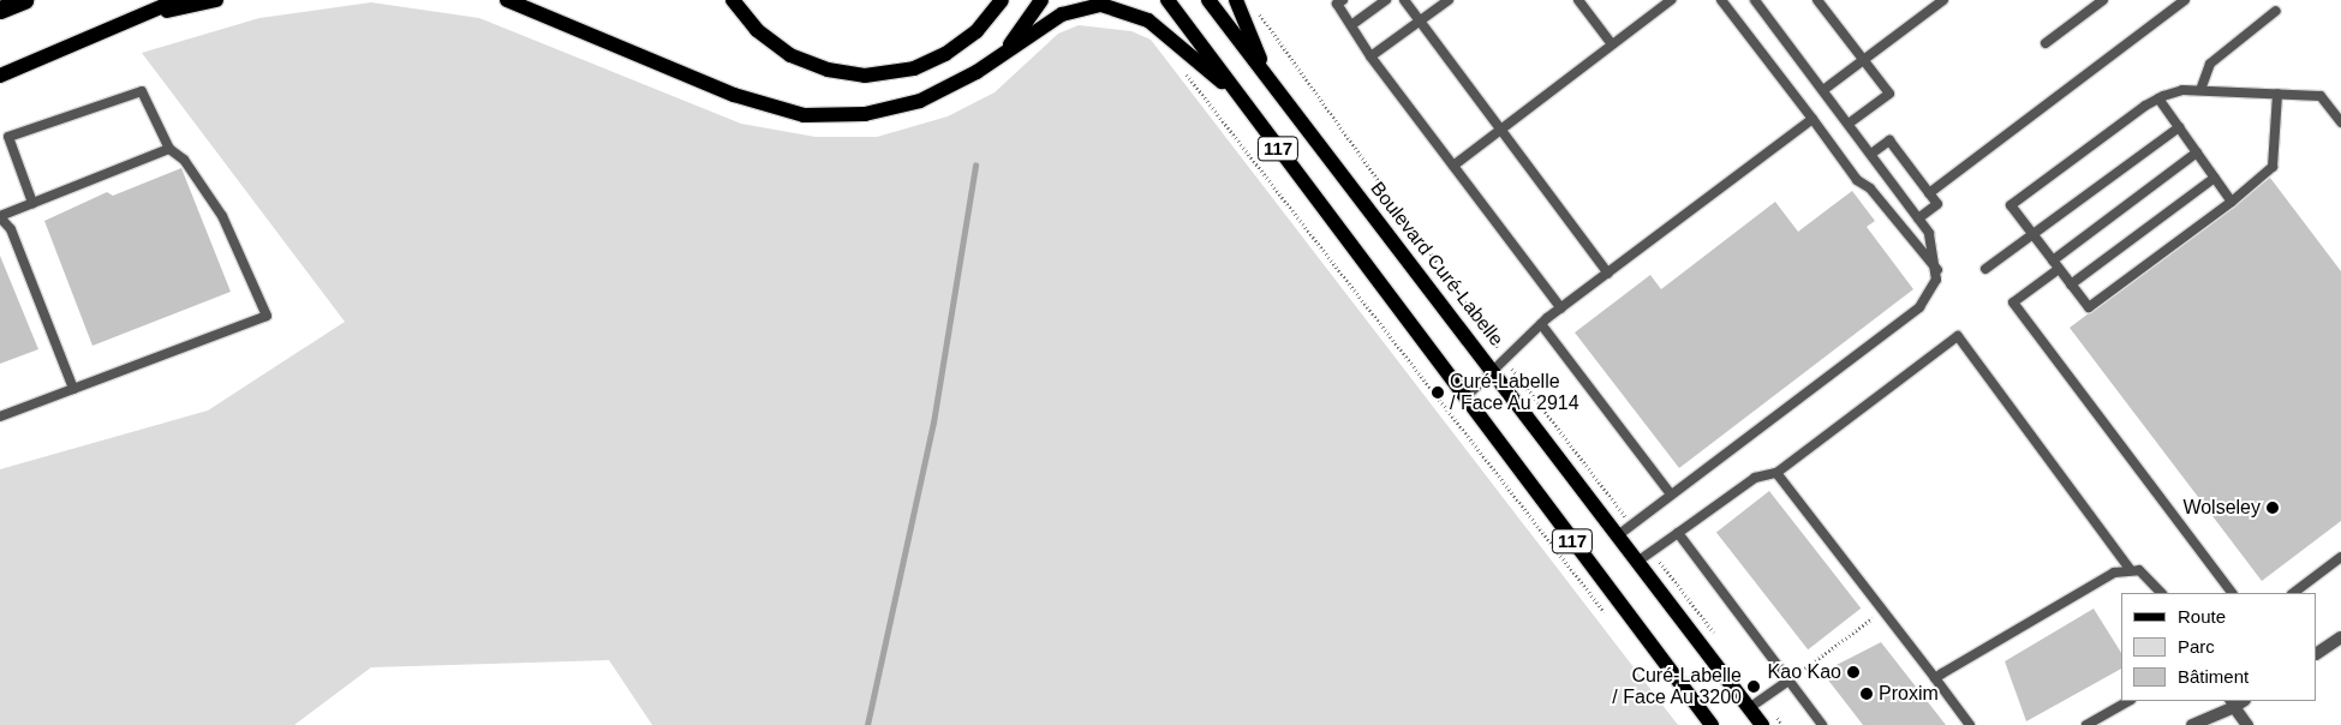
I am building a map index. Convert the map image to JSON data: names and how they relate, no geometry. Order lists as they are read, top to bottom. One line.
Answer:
{"streets":{"main road":["117","Boulevard Curé-Labelle"]},"places":["Curé-Labelle / Face Au 2914","Wolseley","Kao Kao","Curé-Labelle / Face Au 3200","Proxim"],"legend":["Route","Parc","Bâtiment"]}
